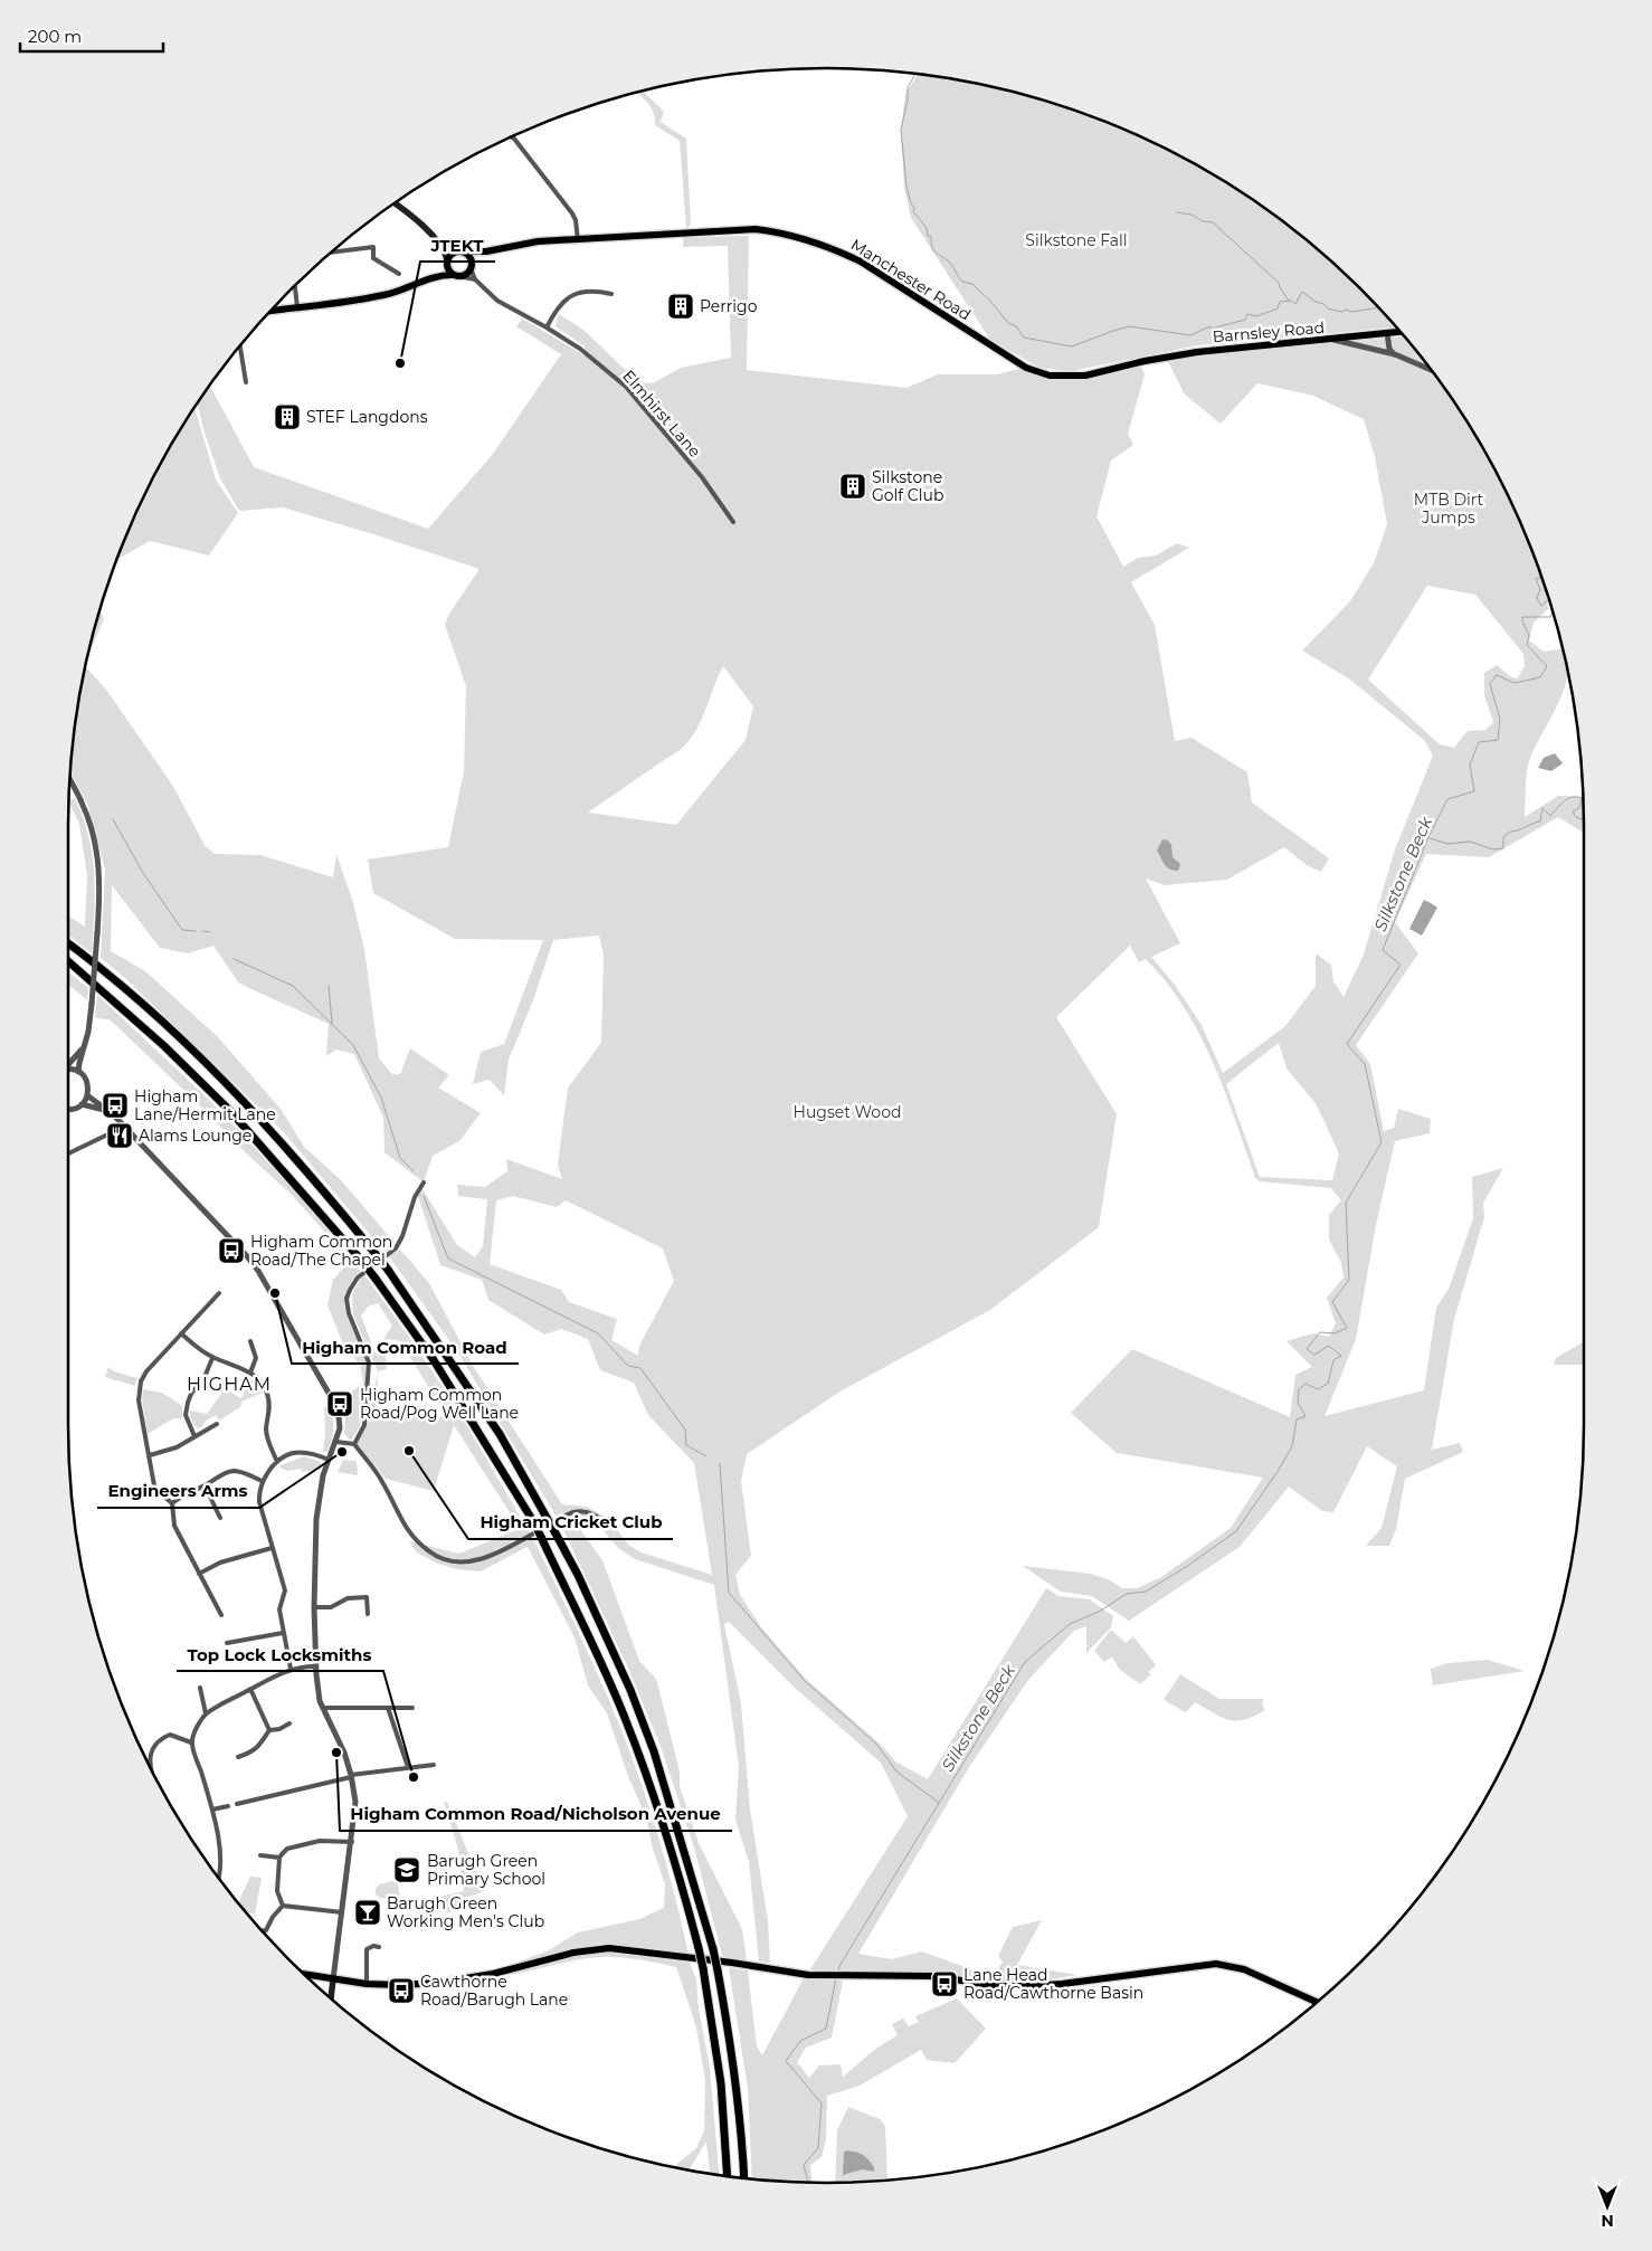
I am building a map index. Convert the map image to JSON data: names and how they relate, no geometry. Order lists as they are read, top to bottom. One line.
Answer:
{"streets":{"main road":["Manchester Road","Barnsley Road"],"street":["Elmhirst Lane"]},"crossings":[["Manchester Road","Barnsley Road"],["Manchester Road","Elmhirst Lane"]],"districts":["HIGHAM"],"water":["Silkstone Beck"],"parks":["Silkstone Fall","MTB Dirt Jumps","Hugset Wood"],"places":{"building":["Perrigo","STEF Langdons","Silkstone Golf Club"],"other":["JTEKT","Higham Common Road","Higham Cricket Club","Engineers Arms","Higham Common Road/Nicholson Avenue","Top Lock Locksmiths"],"bus stop":["Higham Lane/Hermit Lane","Higham Common Road/The Chapel","Higham Common Road/Pog Well Lane","Lane Head Road/Cawthorne Basin","Cawthorne Road/Barugh Lane"],"restaurant":["Alams Lounge"],"school or university":["Barugh Green Primary School"],"bar":["Barugh Green Working Men's Club"]},"scale_bar":"200 m","north":"bottom"}
